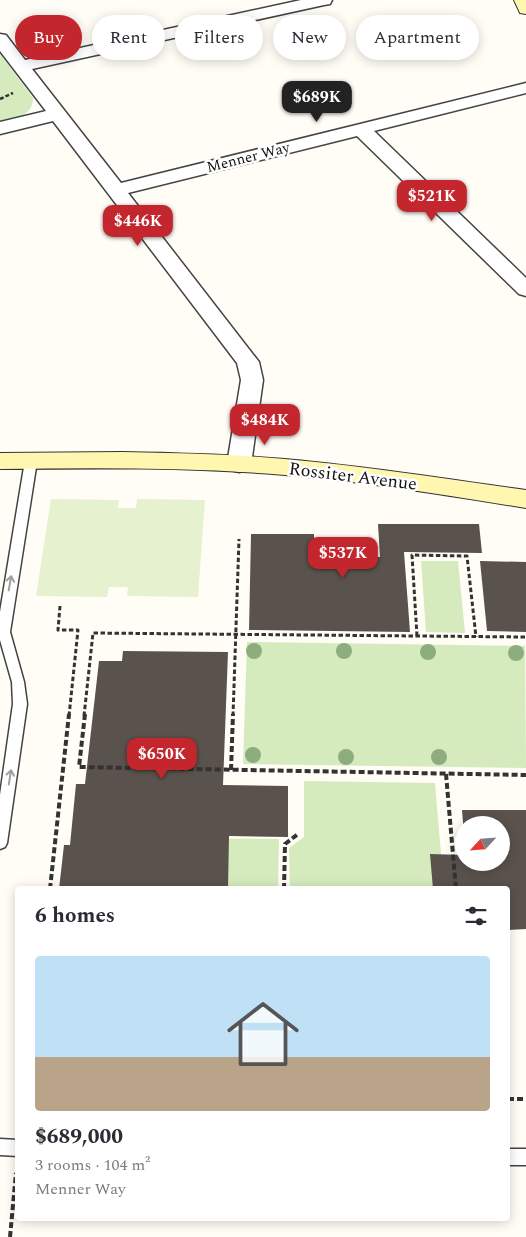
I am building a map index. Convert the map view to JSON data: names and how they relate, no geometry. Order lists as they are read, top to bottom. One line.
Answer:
{"streets":{"street":["Menner Way","Rossiter Avenue"]},"north":"bottom left","page":{"chip":["Buy","Rent","Filters","New","Apartment"],"price":["$689K","$521K","$446K","$484K","$537K","$650K"],"heading":"6 homes","list":[{"name":"$689,000","note":"3 rooms · 104 m² · Menner Way"}]}}
